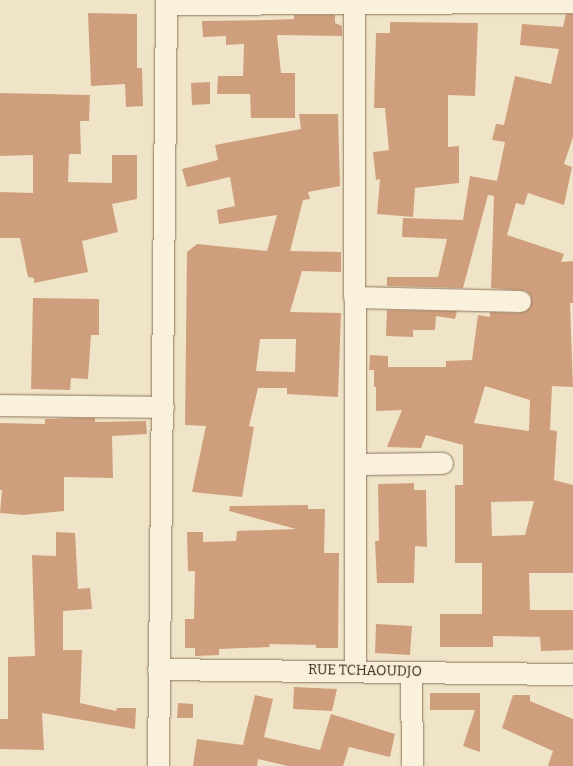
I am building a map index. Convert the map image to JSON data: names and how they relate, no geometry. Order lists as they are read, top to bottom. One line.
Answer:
{"streets":{"street":["RUE TCHAOUDJO"]}}
